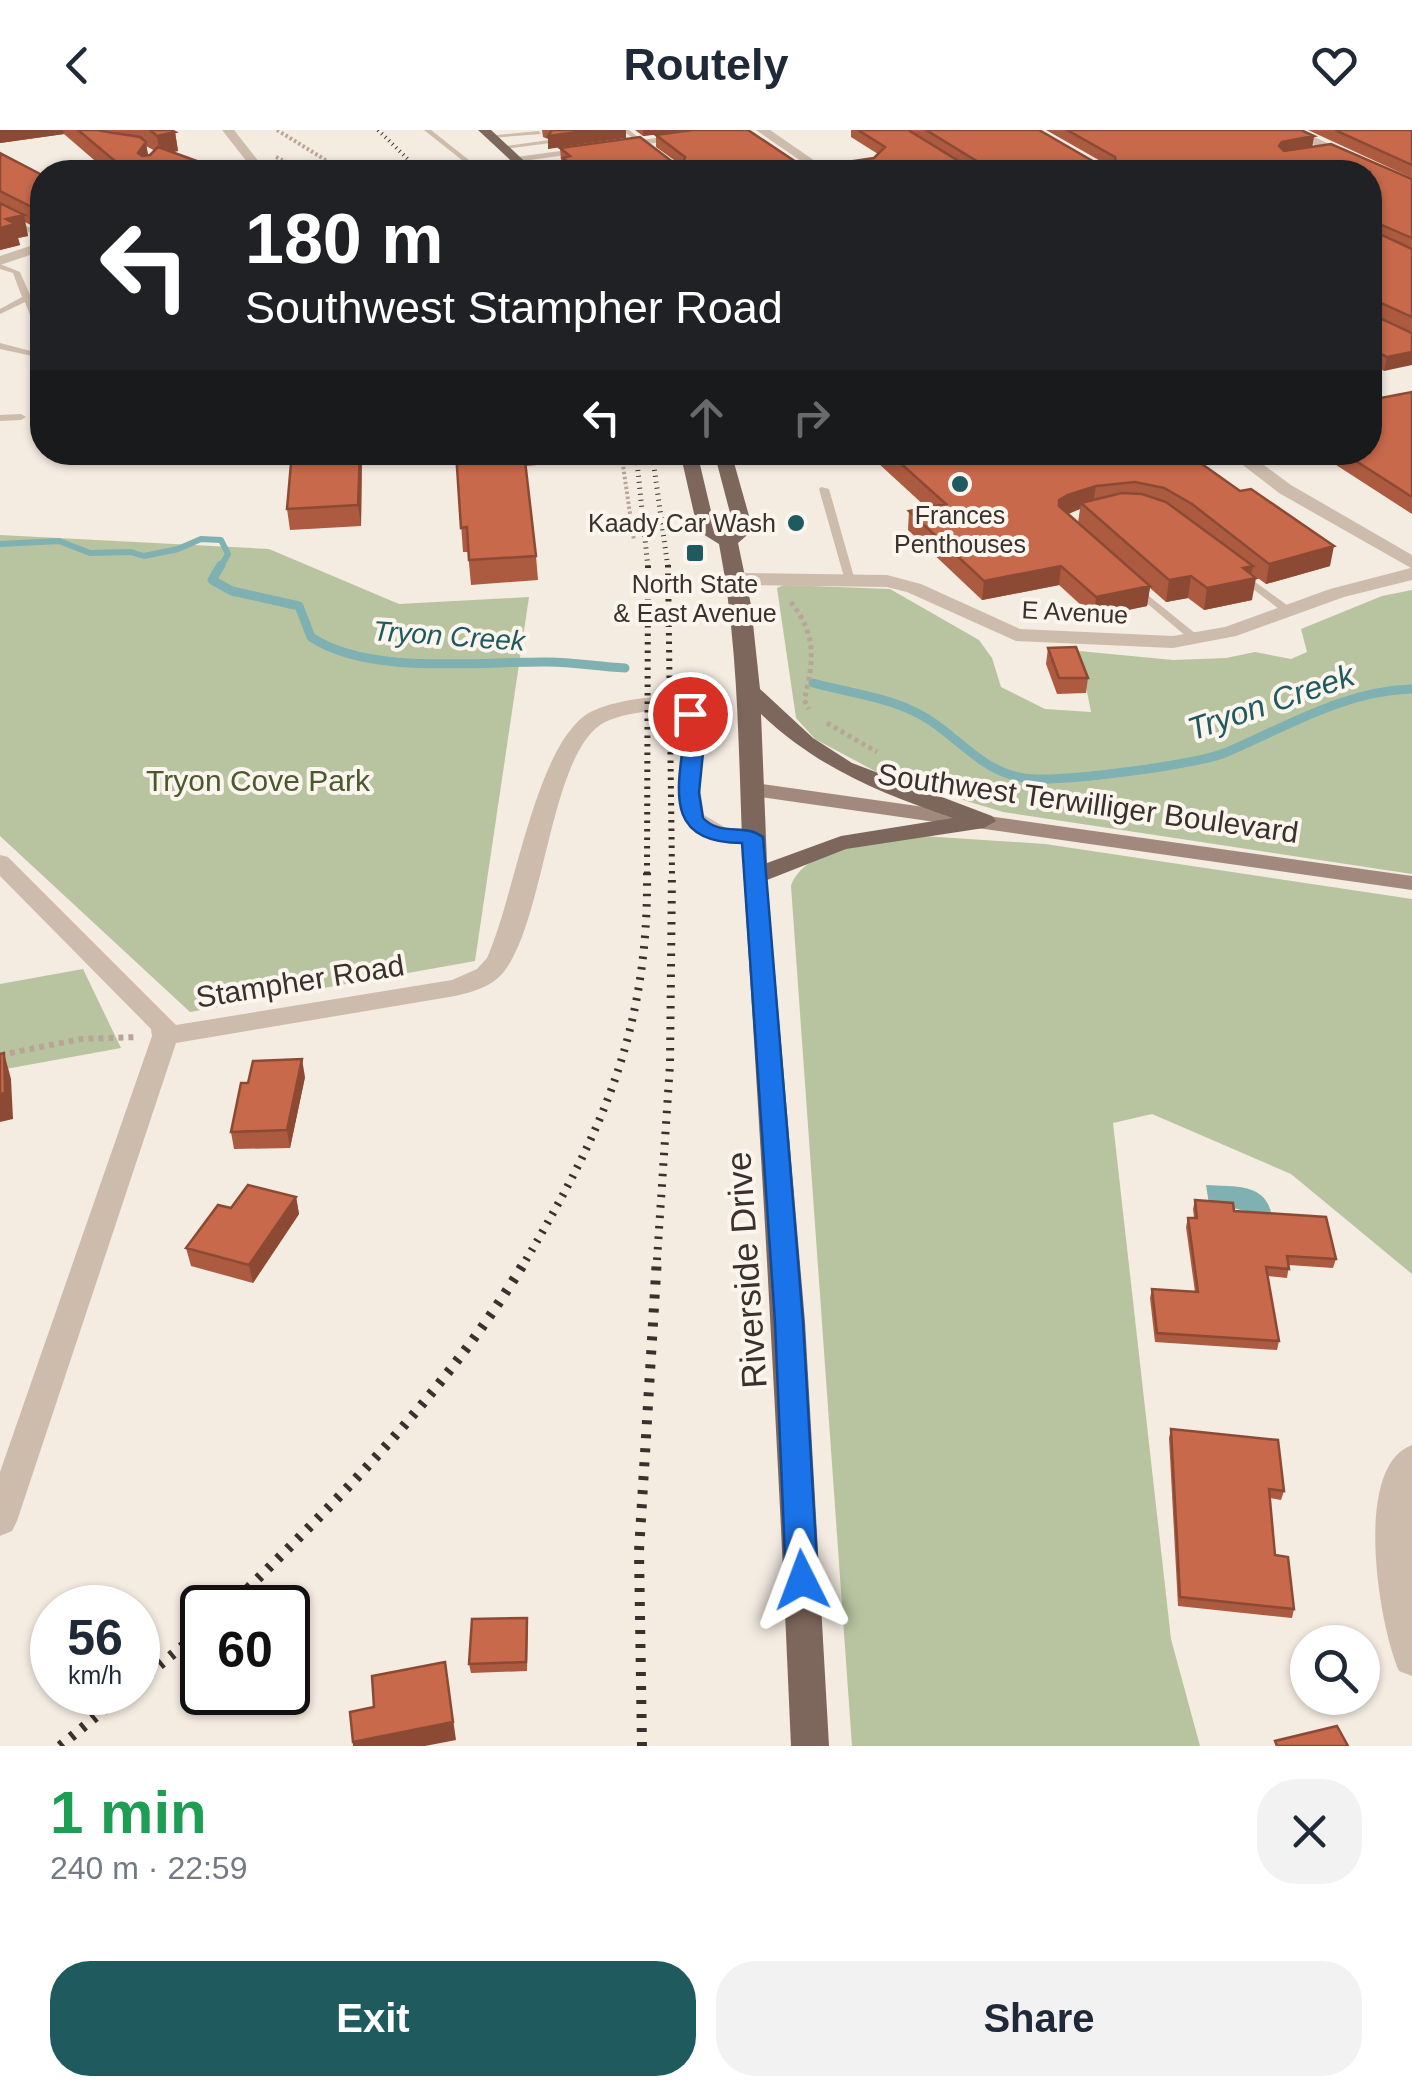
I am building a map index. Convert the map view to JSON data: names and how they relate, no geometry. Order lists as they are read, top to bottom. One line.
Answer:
{"streets":{"main road":["Southwest Terwilliger Boulevard","Riverside Drive"],"street":["E Avenue","Stampher Road"]},"crossings":[["E Avenue","Riverside Drive"],["Southwest Terwilliger Boulevard","Riverside Drive"],["Stampher Road","Riverside Drive"]],"water":["Tryon Creek"],"parks":["Tryon Cove Park"],"places":{"other":["Frances Penthouses","Kaady Car Wash"],"transit":["North State & East Avenue"]},"page":{"header":"Routely","turn":["180 m","Southwest Stampher Road"],"speed":"56 km/h","limit":"60","heading":["1 min","240 m · 22:59"],"buttons":["Exit","Share"]}}
